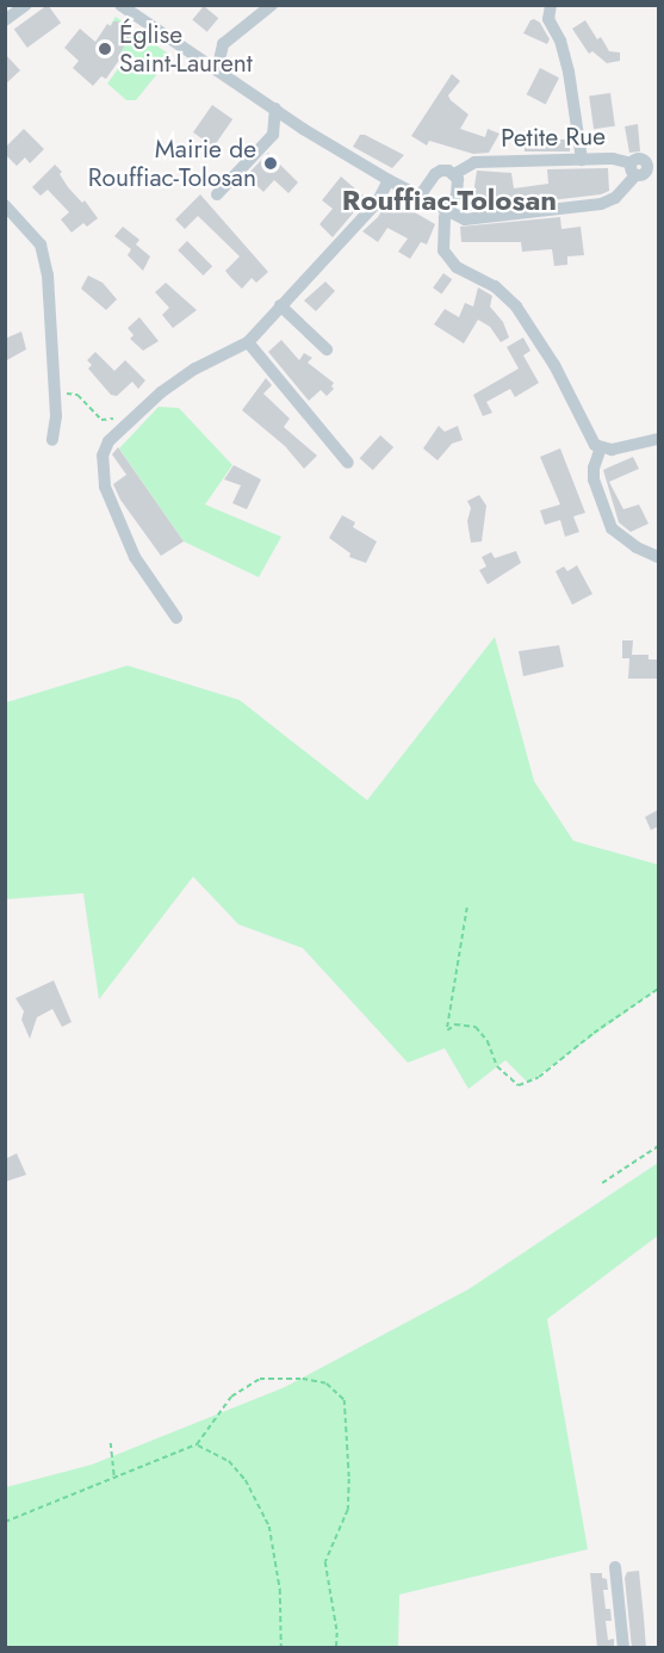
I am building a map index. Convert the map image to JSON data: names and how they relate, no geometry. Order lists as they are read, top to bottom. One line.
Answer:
{"streets":{"street":["Petite Rue"]},"districts":["Rouffiac-Tolosan"],"places":["Église Saint-Laurent","Mairie de Rouffiac-Tolosan"]}
